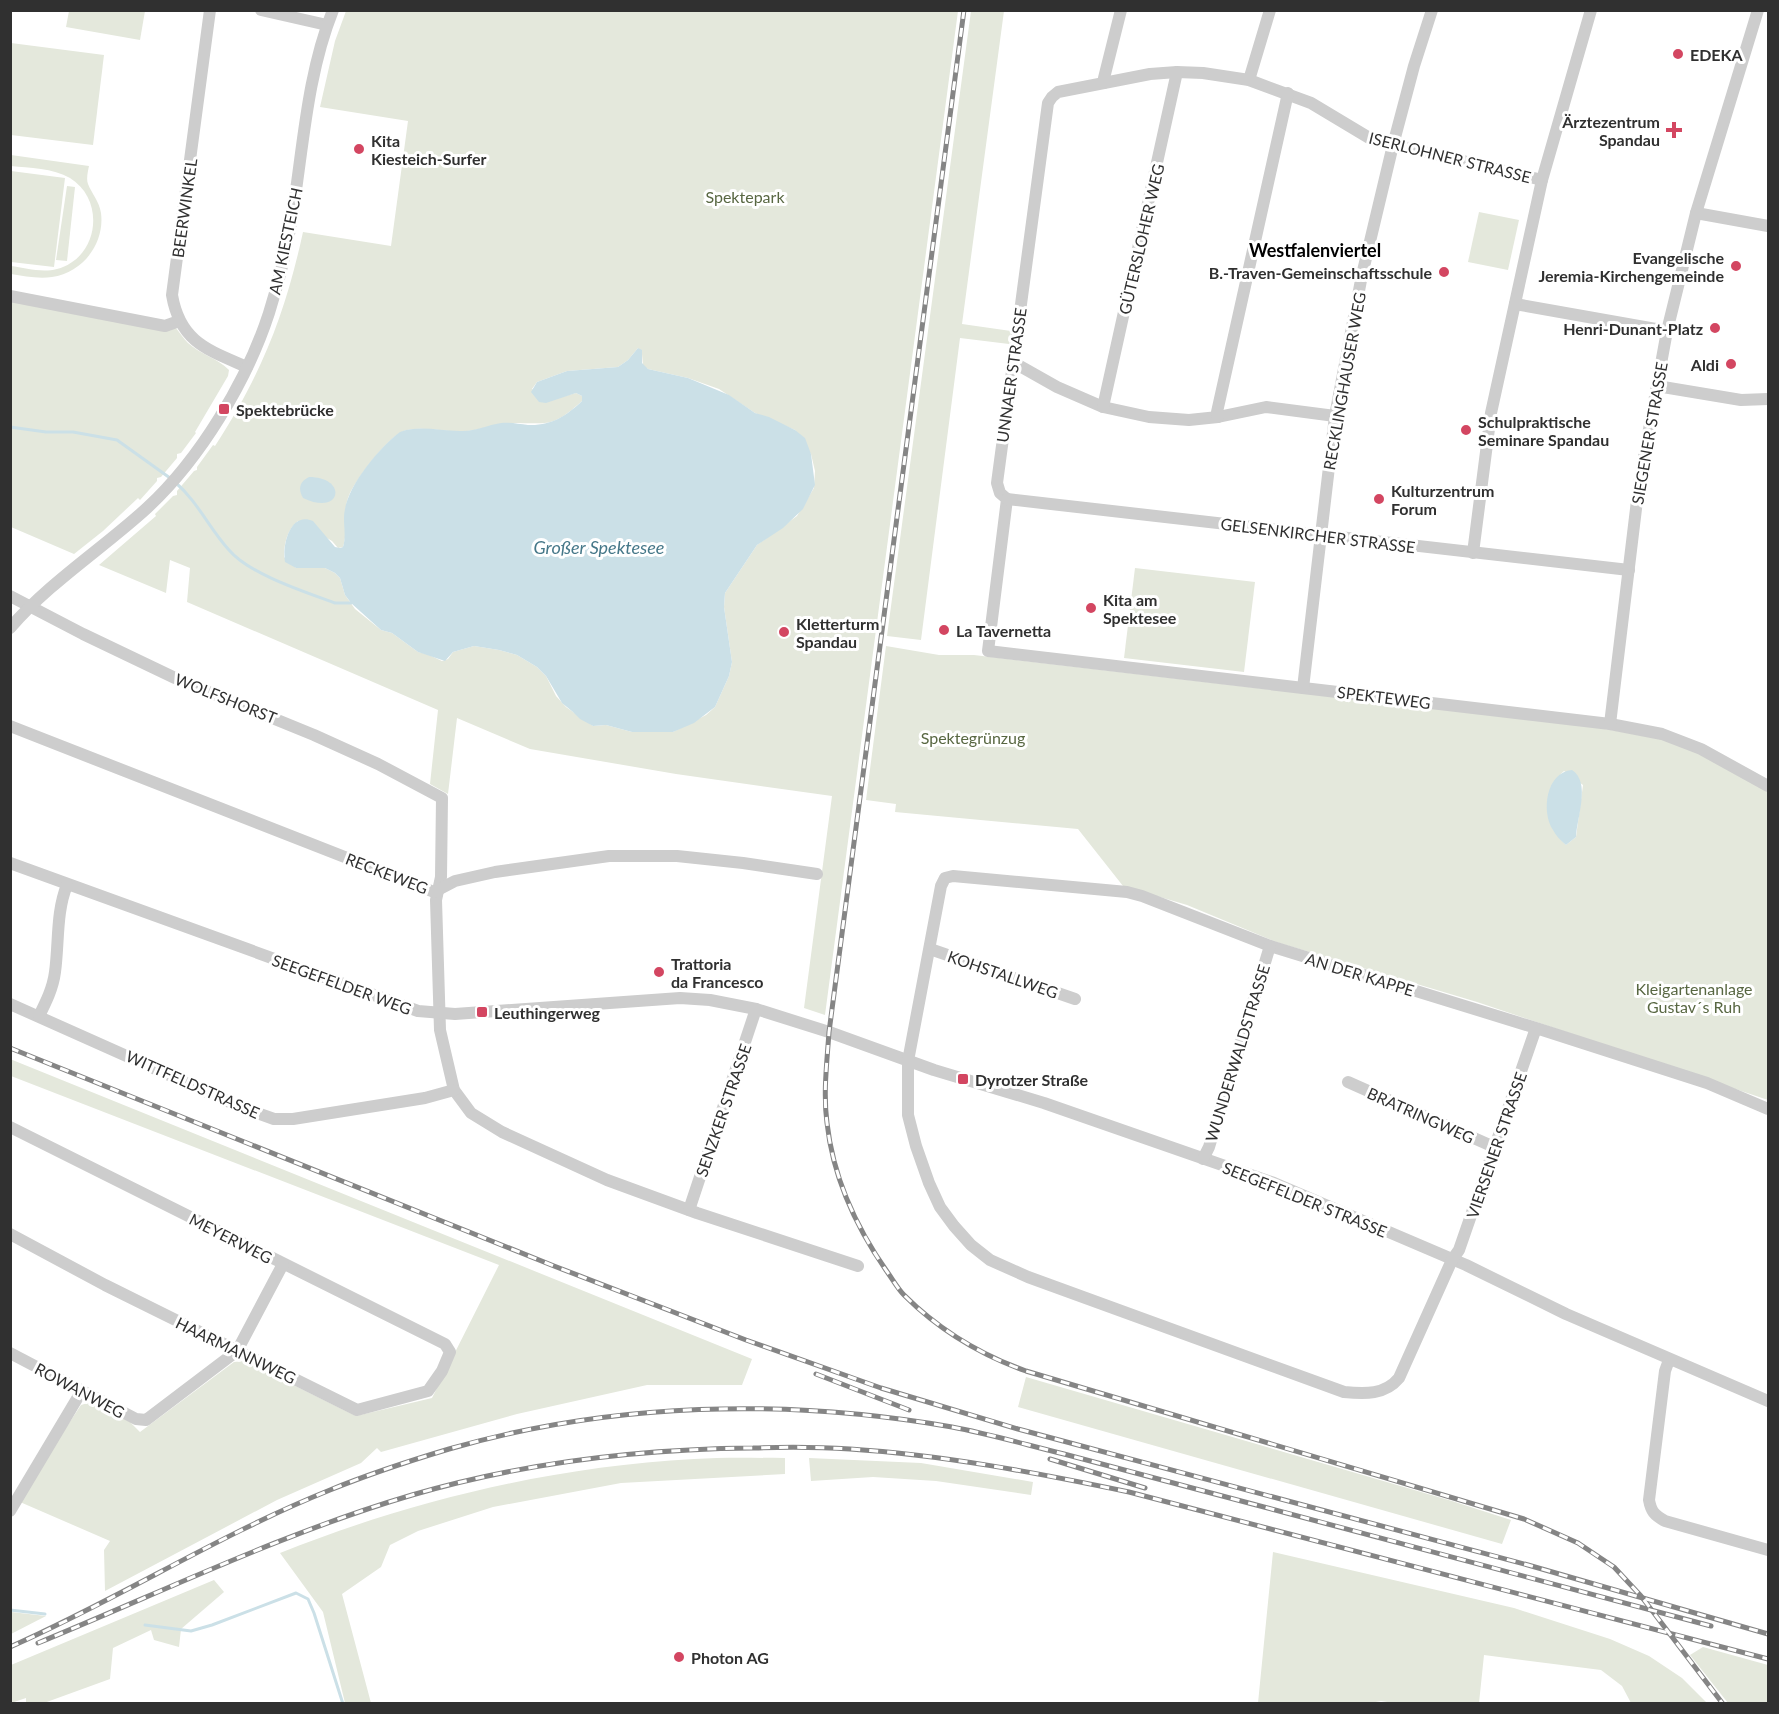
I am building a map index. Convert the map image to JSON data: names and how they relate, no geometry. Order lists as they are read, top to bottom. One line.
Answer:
{"streets":{"street":["ISERLOHNER STRASSE","BEERWINKEL","GÜTERSLOHER WEG","AM KIESTEICH","UNNAER STRASSE","RECKLINGHAUSER WEG","SIEGENER STRASSE","GELSENKIRCHER STRASSE","SPEKTEWEG","WOLFSHORST","RECKEWEG","KOHSTALLWEG","AN DER KAPPE","SEEGEFELDER WEG","WUNDERWALDSTRASSE","WITTFELDSTRASSE","SENZKER STRASSE","BRATRINGWEG","VIERSENER STRASSE","SEEGEFELDER STRASSE","MEYERWEG","HAARMANNWEG","ROWANWEG"]},"crossings":[["ISERLOHNER STRASSE","GÜTERSLOHER WEG"],["ISERLOHNER STRASSE","UNNAER STRASSE"],["ISERLOHNER STRASSE","RECKLINGHAUSER WEG"],["BEERWINKEL","AM KIESTEICH"],["AM KIESTEICH","WOLFSHORST"],["UNNAER STRASSE","GELSENKIRCHER STRASSE"],["UNNAER STRASSE","SPEKTEWEG"],["RECKLINGHAUSER WEG","GELSENKIRCHER STRASSE"],["RECKLINGHAUSER WEG","SPEKTEWEG"],["SIEGENER STRASSE","GELSENKIRCHER STRASSE"],["SIEGENER STRASSE","SPEKTEWEG"],["WOLFSHORST","RECKEWEG"],["KOHSTALLWEG","AN DER KAPPE"],["AN DER KAPPE","WUNDERWALDSTRASSE"],["AN DER KAPPE","VIERSENER STRASSE"],["SEEGEFELDER WEG","SENZKER STRASSE"],["SEEGEFELDER WEG","SEEGEFELDER STRASSE"],["WUNDERWALDSTRASSE","SEEGEFELDER STRASSE"],["BRATRINGWEG","VIERSENER STRASSE"],["VIERSENER STRASSE","SEEGEFELDER STRASSE"],["MEYERWEG","HAARMANNWEG"],["HAARMANNWEG","ROWANWEG"]],"districts":["Westfalenviertel"],"water":["Großer Spektesee"],"parks":["Spektepark","Spektegrünzug","Kleigartenanlage Gustav´s Ruh"],"places":{"other":["EDEKA","Kita Kiesteich-Surfer","Evangelische Jeremia-Kirchengemeinde","B.-Traven-Gemeinschaftsschule","Henri-Dunant-Platz","Aldi","Schulpraktische Seminare Spandau","Kulturzentrum Forum","Kita am Spektesee","La Tavernetta","Kletterturm Spandau","Trattoria da Francesco","Photon AG"],"health":["Ärztezentrum Spandau"],"transit":["Spektebrücke","Leuthingerweg","Dyrotzer Straße"]}}
